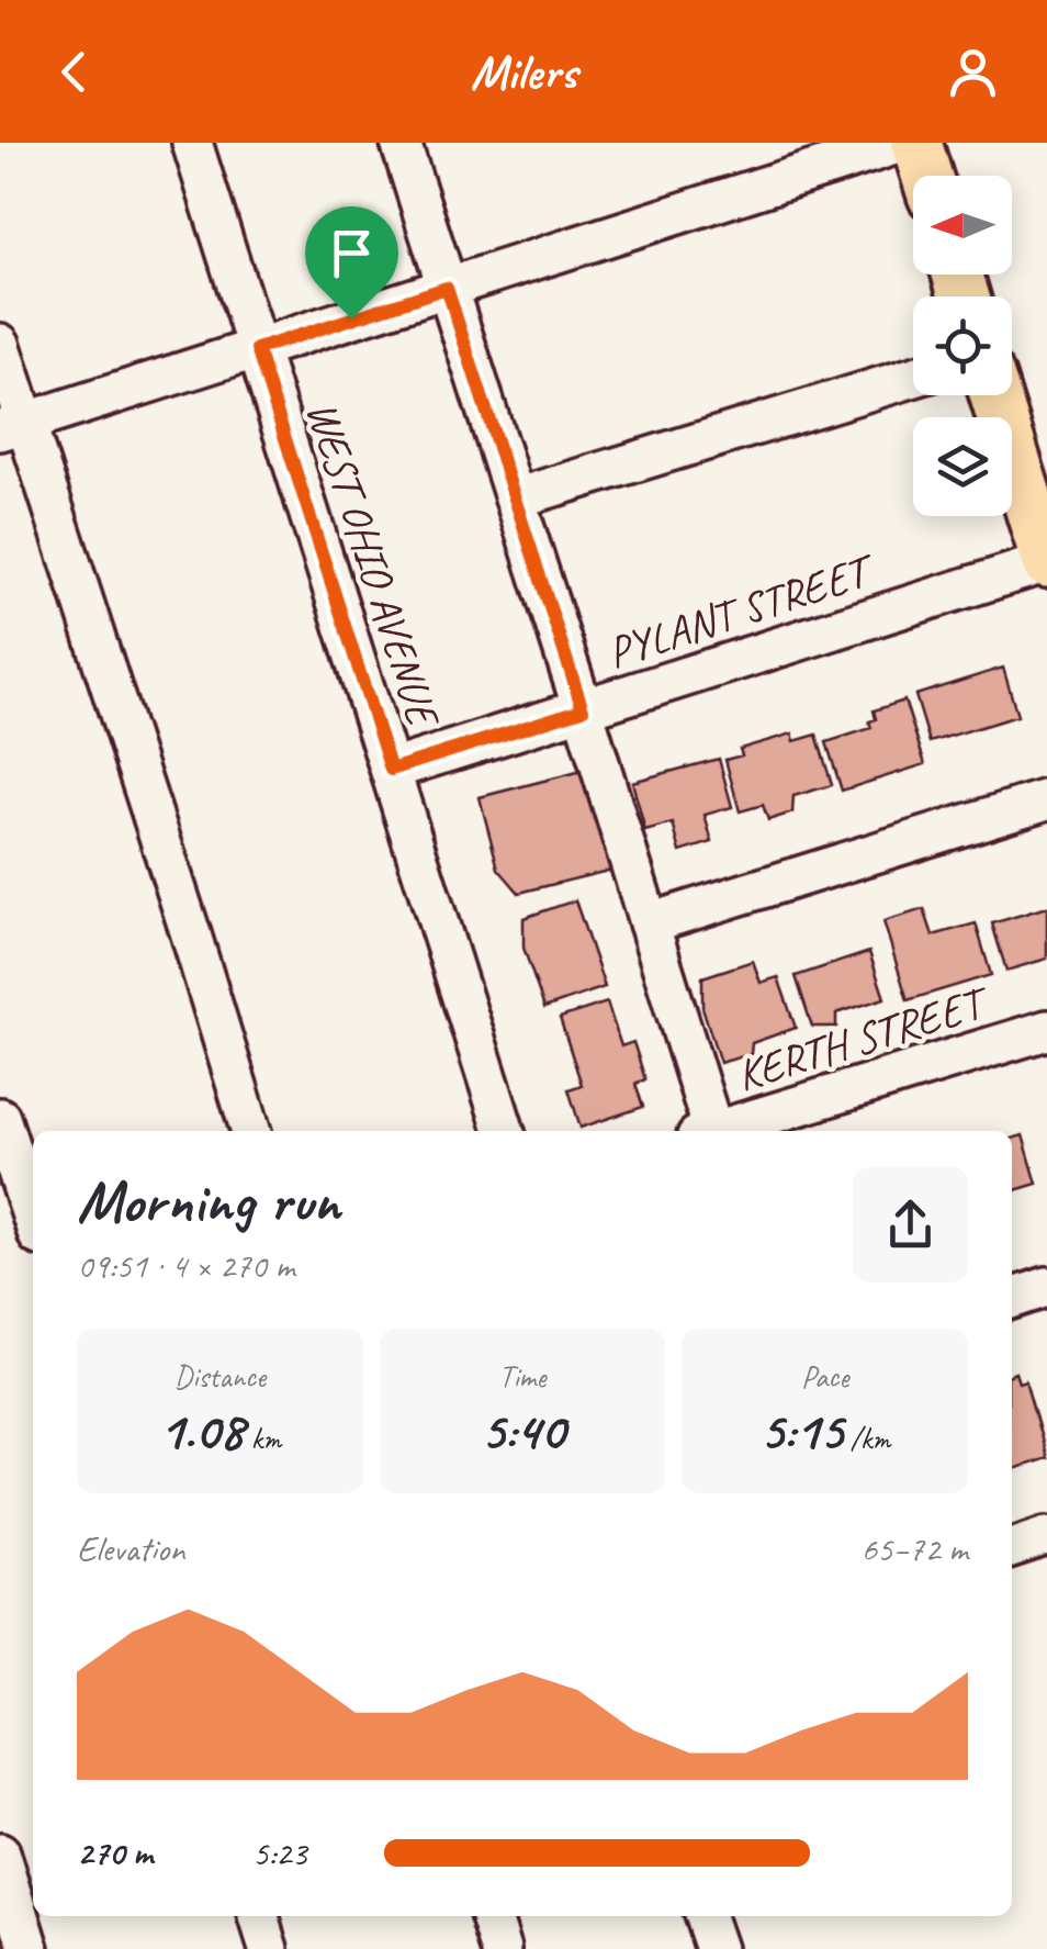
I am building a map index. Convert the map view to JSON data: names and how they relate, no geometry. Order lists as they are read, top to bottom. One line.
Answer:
{"streets":{"street":["WEST OHIO AVENUE","PYLANT STREET","KERTH STREET"]},"crossings":[["WEST OHIO AVENUE","PYLANT STREET"]],"north":"left","page":{"header":"Milers","heading":["Morning run","09:51 · 4 × 270 m"],"stats":[["Distance","1.08 km"],["Time","5:40"],["Pace","5:15 /km"]],"chart":["Elevation","65–72 m"],"list":[{"name":"270 m","note":"5:23"}]}}
